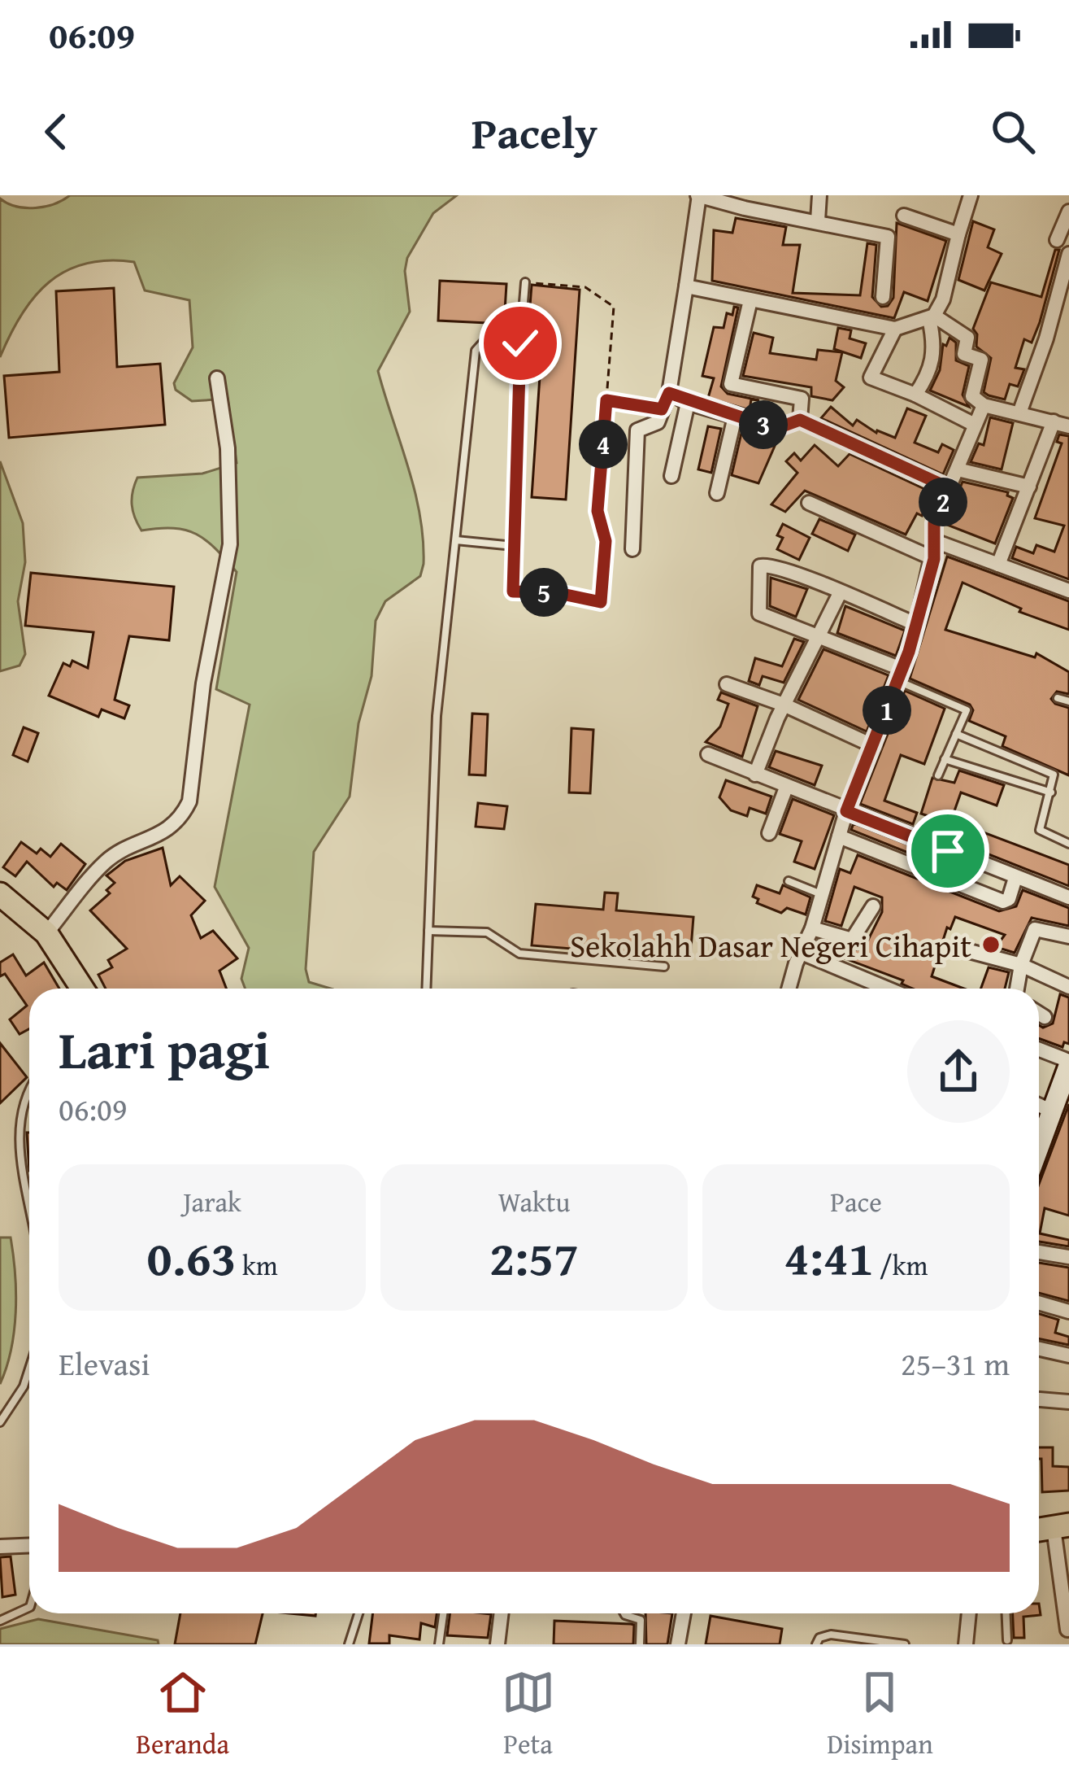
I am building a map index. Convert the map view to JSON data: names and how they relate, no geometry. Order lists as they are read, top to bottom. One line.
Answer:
{"places":["Sekolahh Dasar Negeri Cihapit"],"page":{"status":"06:09","header":"Pacely","pins":["3","4","2","5","1"],"heading":["Lari pagi","06:09"],"stats":[["Jarak","0.63 km"],["Waktu","2:57"],["Pace","4:41 /km"]],"chart":["Elevasi","25–31 m"],"tabs":["Beranda","Peta","Disimpan"]}}
